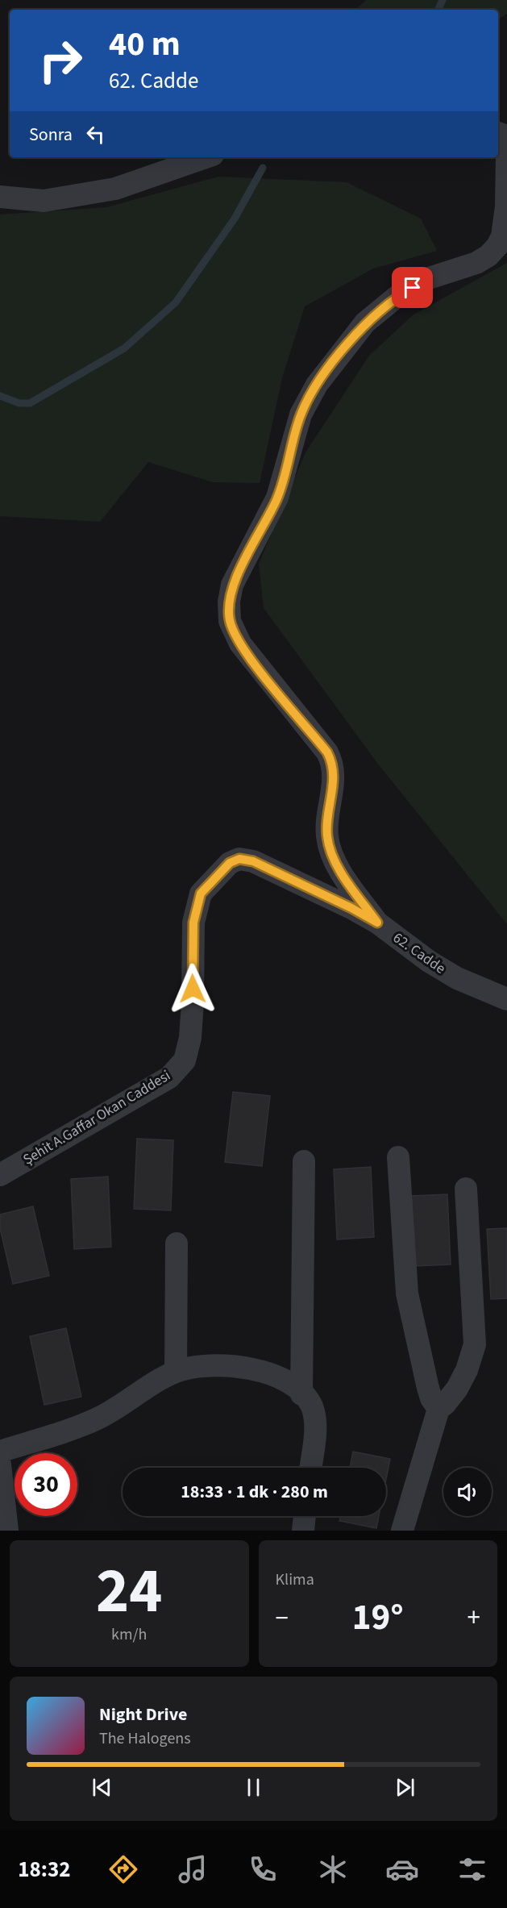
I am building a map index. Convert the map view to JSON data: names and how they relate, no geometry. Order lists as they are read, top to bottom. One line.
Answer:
{"streets":{"street":["62. Cadde","Şehit A.Gaffar Okan Caddesi"]},"crossings":[["62. Cadde","Şehit A.Gaffar Okan Caddesi"]],"page":{"turn":["40 m","62. Cadde"],"then":"Sonra","limit":"30","trip":"18:33 · 1 dk · 280 m","tile":[["24","km/h"],"Klima"],"heat":["−","19°","+"],"song":["Night Drive","The Halogens"],"tabs":"18:32"}}
